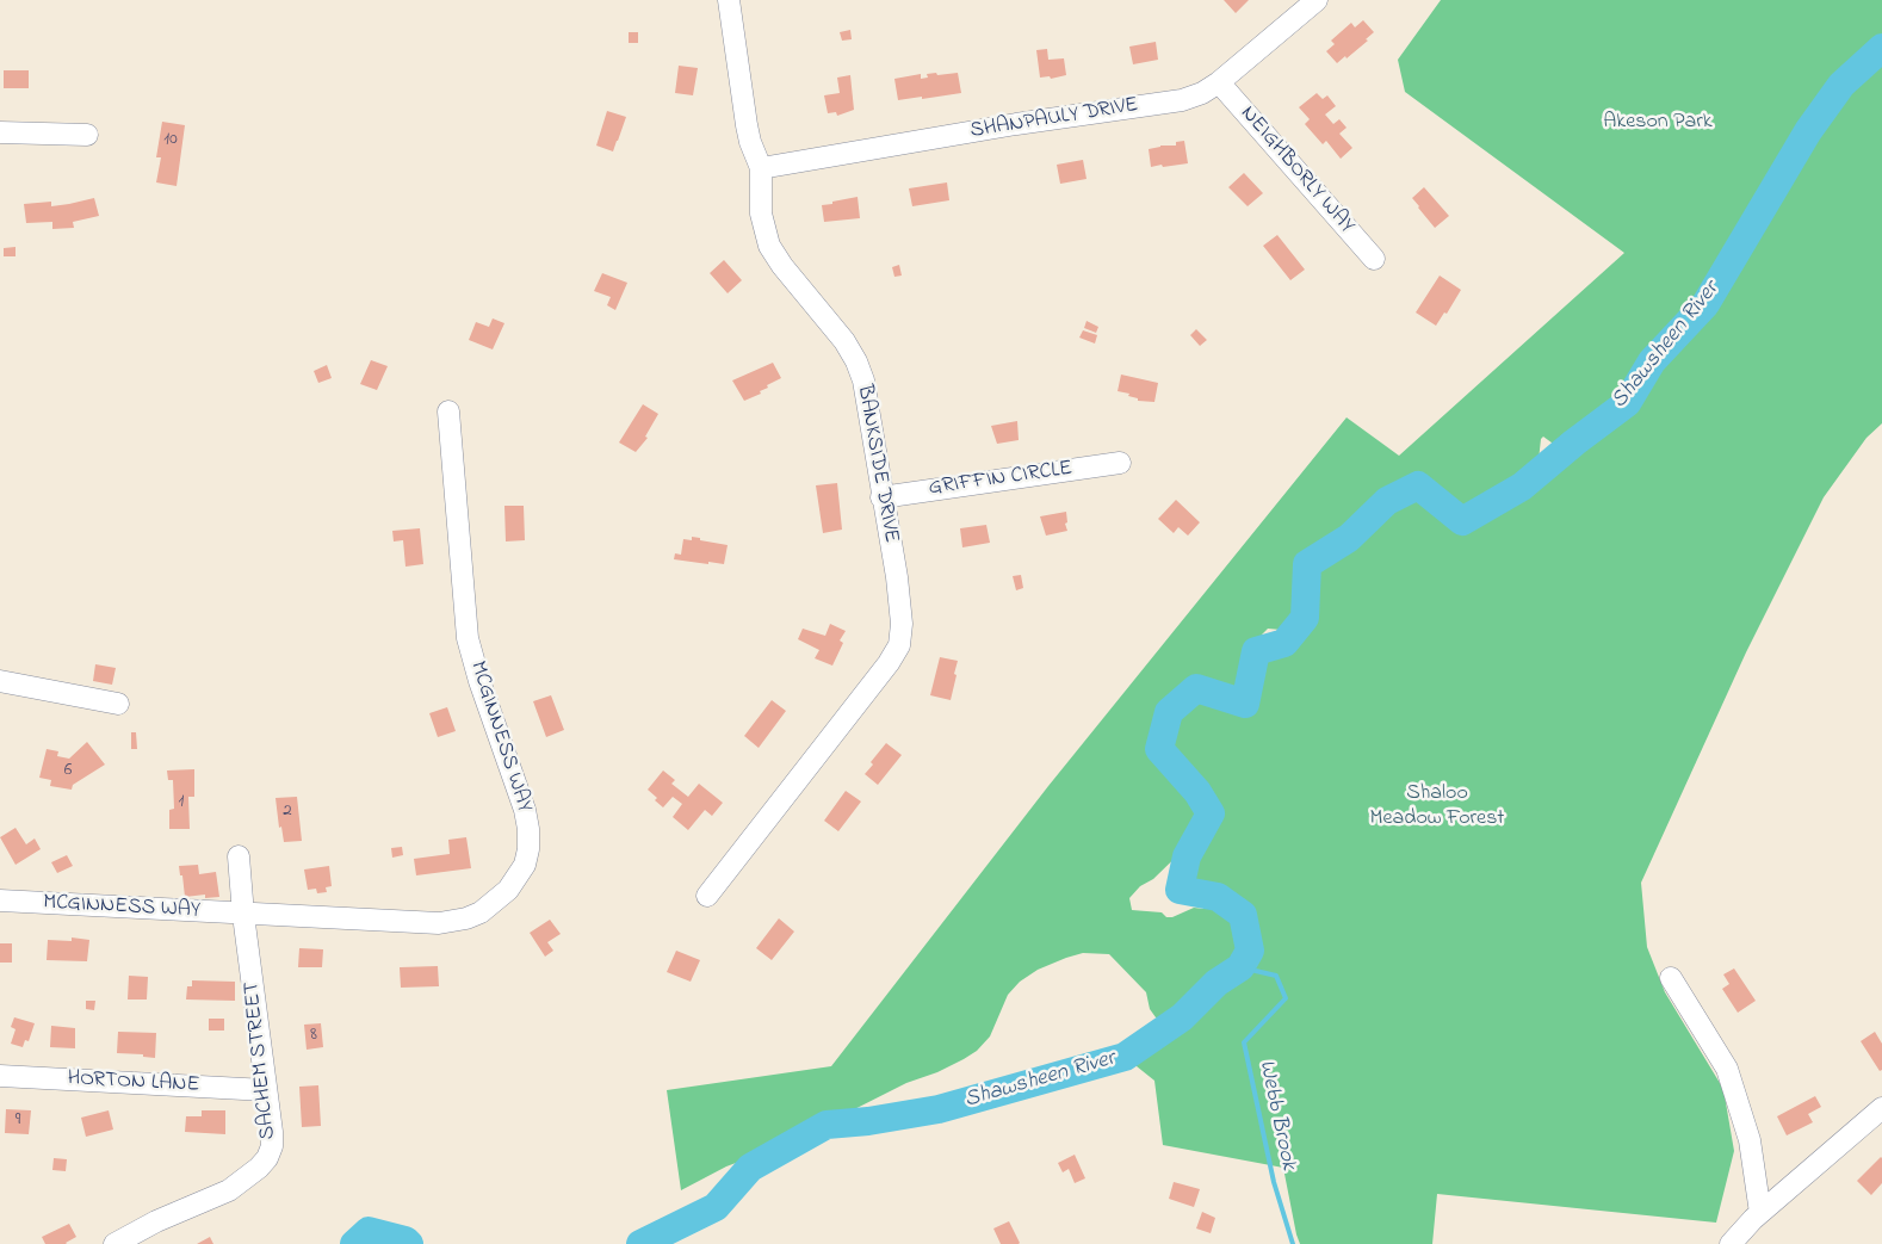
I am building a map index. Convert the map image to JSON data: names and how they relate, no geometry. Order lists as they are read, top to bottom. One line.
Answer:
{"streets":{"street":["SHANPAULY DRIVE","NEIGHBORLY WAY","BANKSIDE DRIVE","GRIFFIN CIRCLE","MCGINNESS WAY","SACHEM STREET","HORTON LANE"]},"crossings":[["SHANPAULY DRIVE","NEIGHBORLY WAY"],["SHANPAULY DRIVE","BANKSIDE DRIVE"],["BANKSIDE DRIVE","GRIFFIN CIRCLE"],["MCGINNESS WAY","SACHEM STREET"],["SACHEM STREET","HORTON LANE"]],"water":["Shawsheen River","Webb Brook"],"parks":["Akeson Park","Shaloo Meadow Forest"],"house_numbers":["10","6","1","2","8","9"]}
